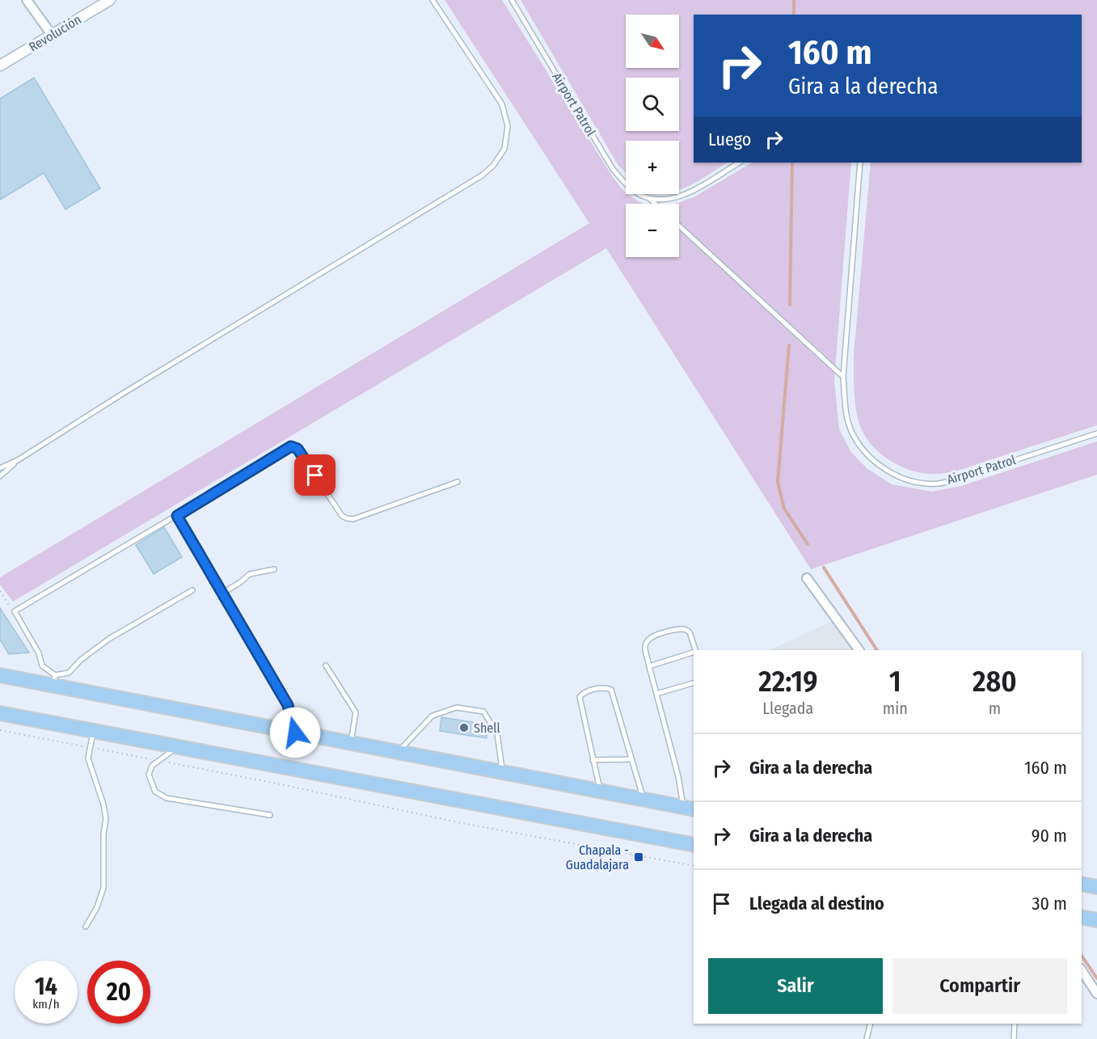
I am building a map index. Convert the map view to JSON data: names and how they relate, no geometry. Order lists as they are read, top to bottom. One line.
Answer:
{"streets":{"street":["Revolución"],"lane":["Airport Patrol"]},"places":{"other":["Shell"],"transit":["Chapala - Guadalajara"]},"north":"bottom right","page":{"map_buttons":["+","−"],"turn":["160 m","Gira a la derecha"],"then":"Luego","eta":["22:19","Llegada","1","min","280","m"],"list":[{"name":"Gira a la derecha","value":"160 m"},{"name":"Gira a la derecha","value":"90 m"},{"name":"Llegada al destino","value":"30 m"}],"buttons":["Salir","Compartir"],"speed":"14 km/h","limit":"20"}}
